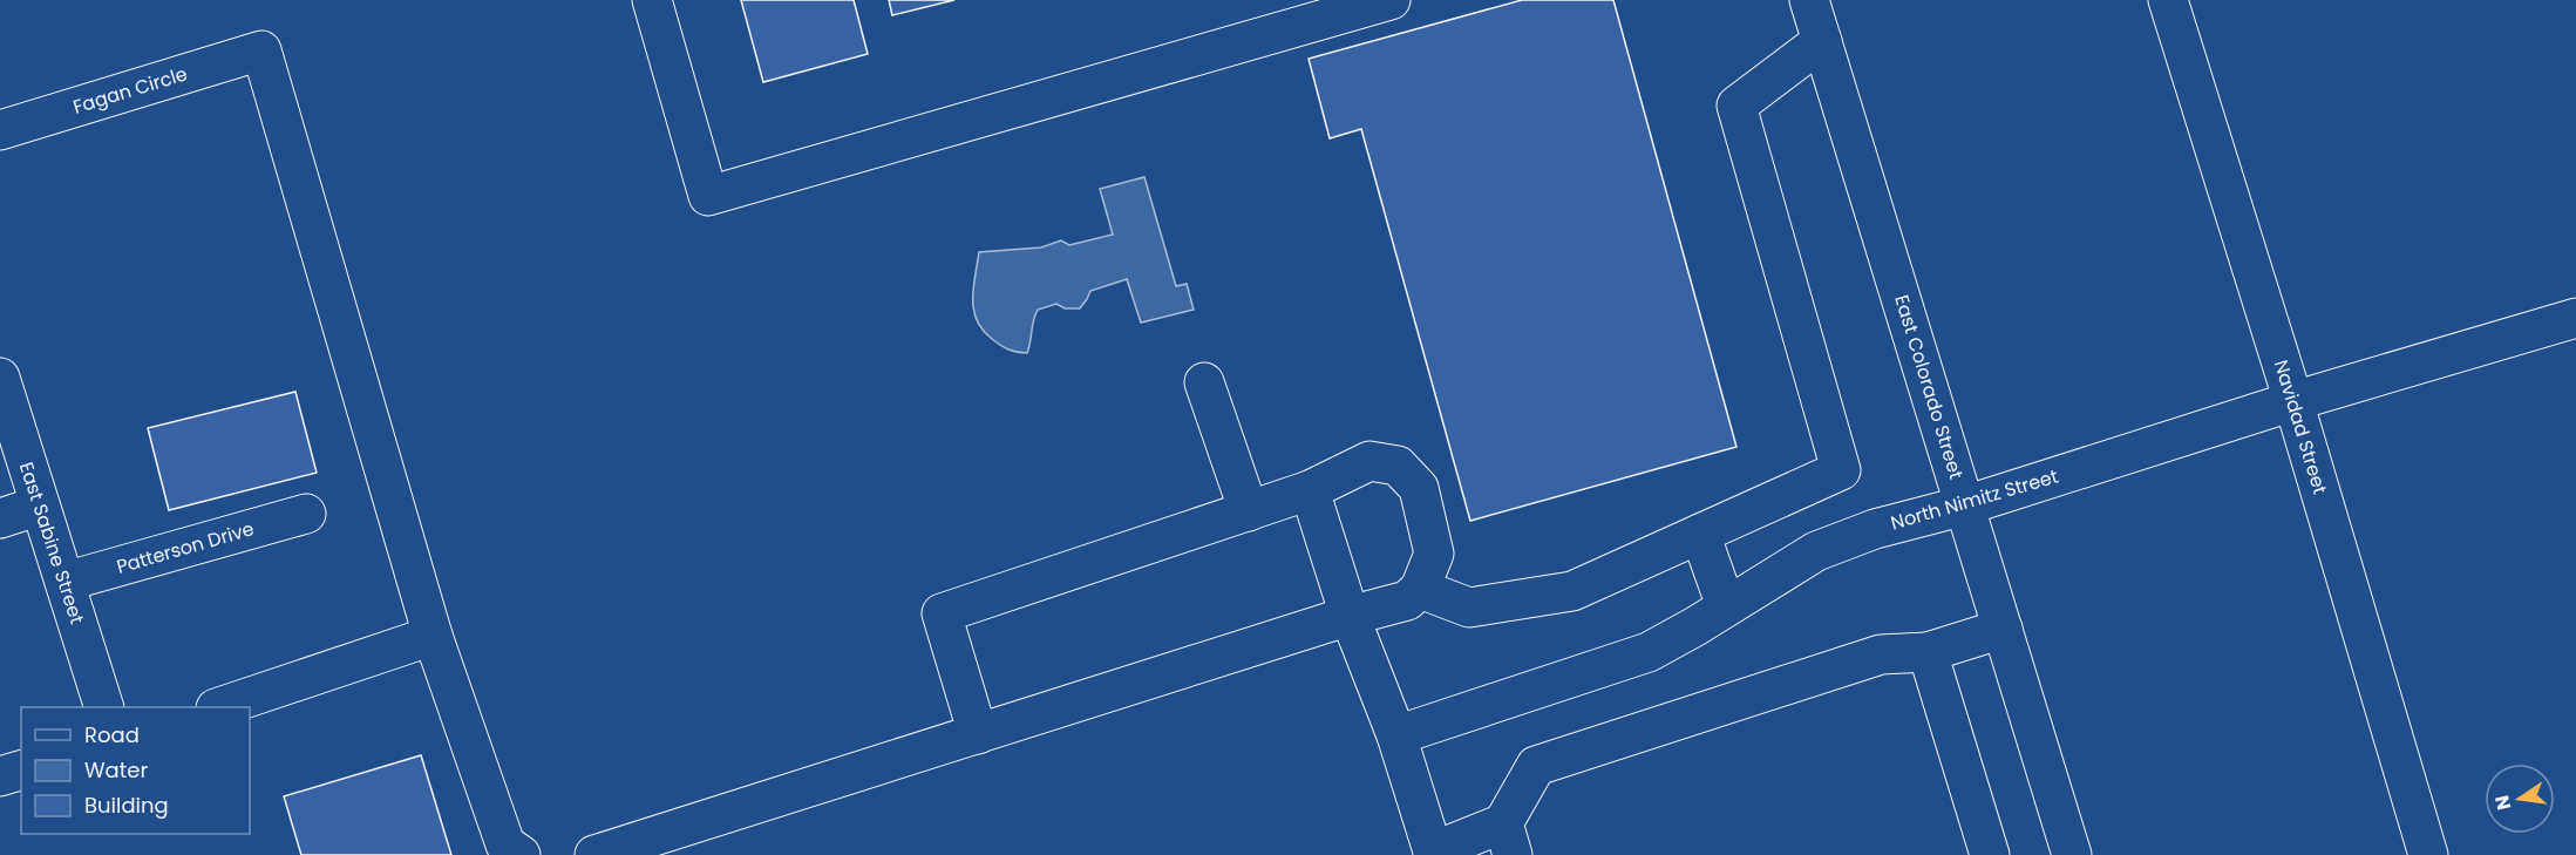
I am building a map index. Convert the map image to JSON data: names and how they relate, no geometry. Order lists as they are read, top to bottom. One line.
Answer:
{"streets":{"street":["Fagan Circle","East Colorado Street","Navidad Street","North Nimitz Street","East Sabine Street","Patterson Drive"]},"crossings":[["East Colorado Street","North Nimitz Street"],["Navidad Street","North Nimitz Street"],["East Sabine Street","Patterson Drive"]],"legend":["Road","Water","Building"],"north":"left"}
